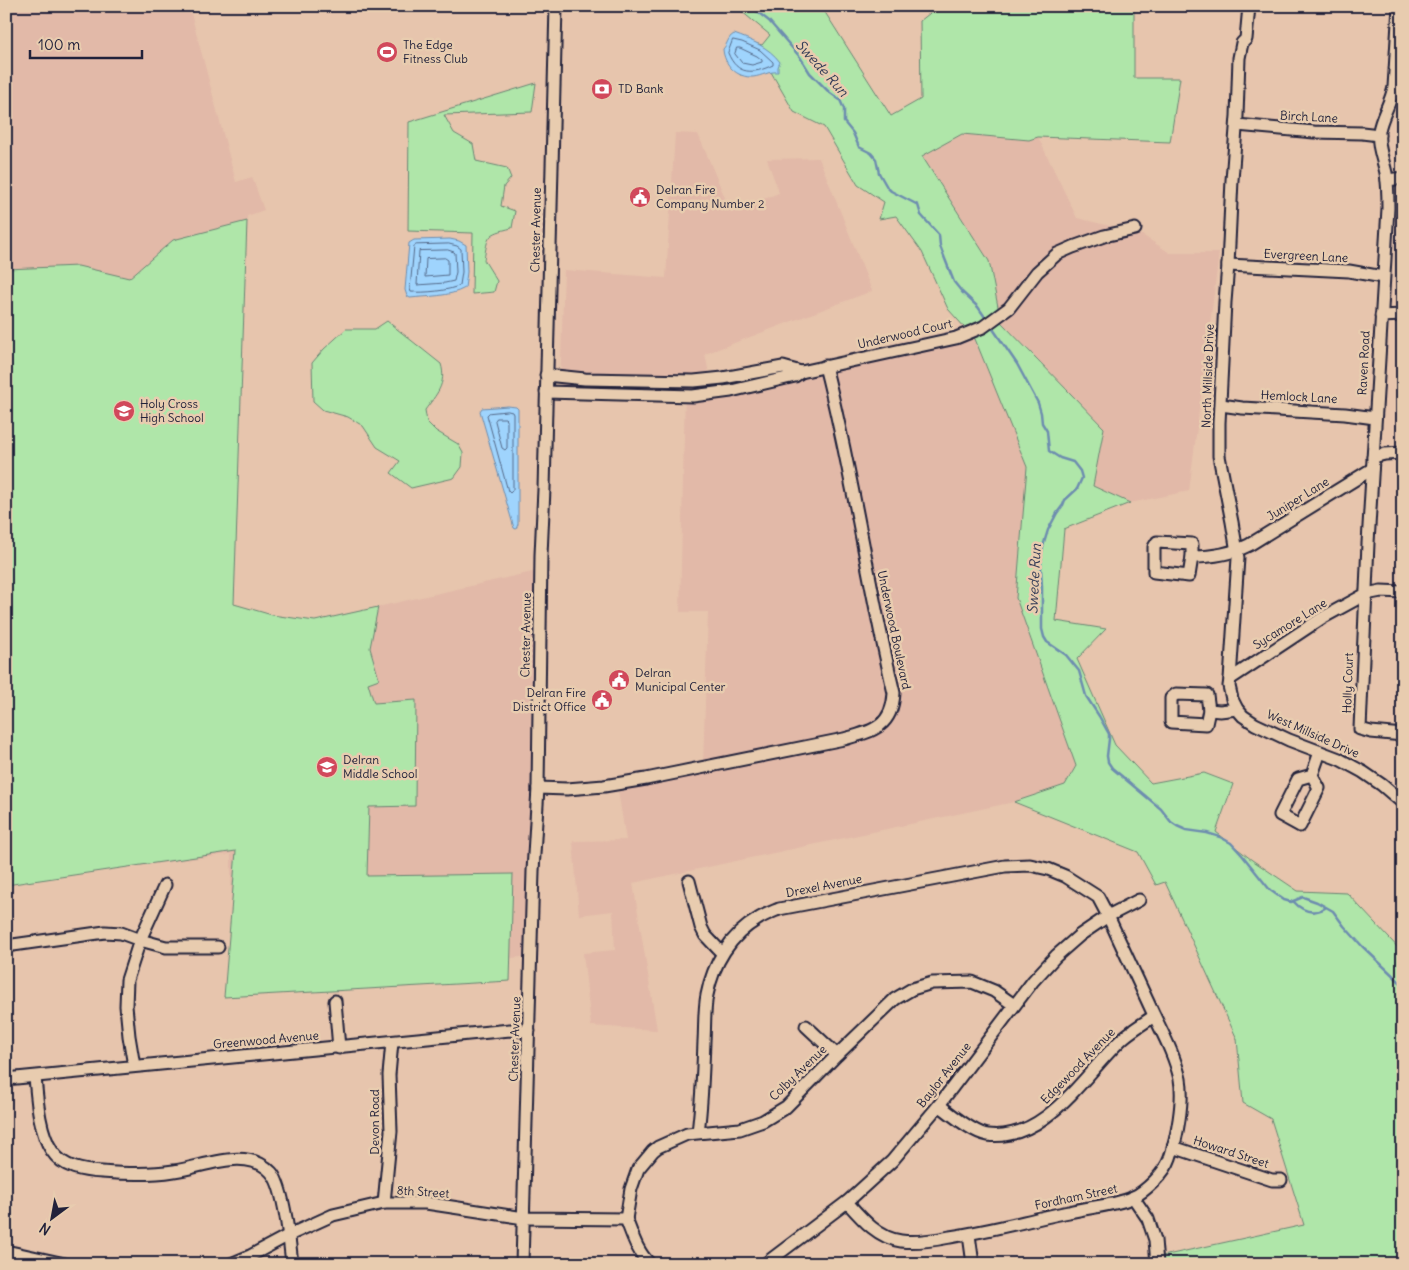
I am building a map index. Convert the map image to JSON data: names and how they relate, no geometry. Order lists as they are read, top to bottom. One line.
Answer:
{"streets":{"street":["Birch Lane","Chester Avenue","Evergreen Lane","Underwood Court","Raven Road","North Millside Drive","Hemlock Lane","Juniper Lane","Sycamore Lane","Underwood Boulevard","Holly Court","West Millside Drive","Drexel Avenue","Greenwood Avenue","Edgewood Avenue","Colby Avenue","Baylor Avenue","Devon Road","Howard Street","8th Street","Fordham Street"]},"crossings":[["Birch Lane","Raven Road"],["Birch Lane","North Millside Drive"],["Chester Avenue","Underwood Boulevard"],["Chester Avenue","Greenwood Avenue"],["Chester Avenue","8th Street"],["Evergreen Lane","Raven Road"],["Evergreen Lane","North Millside Drive"],["Underwood Court","Underwood Boulevard"],["Raven Road","Hemlock Lane"],["Raven Road","Juniper Lane"],["Raven Road","Sycamore Lane"],["Raven Road","Holly Court"],["North Millside Drive","Hemlock Lane"],["North Millside Drive","Juniper Lane"],["North Millside Drive","Sycamore Lane"],["North Millside Drive","West Millside Drive"],["Sycamore Lane","Holly Court"],["Drexel Avenue","Colby Avenue"],["Drexel Avenue","Baylor Avenue"],["Drexel Avenue","Fordham Street"],["Greenwood Avenue","Devon Road"],["Edgewood Avenue","Baylor Avenue"],["Edgewood Avenue","Fordham Street"],["Colby Avenue","Baylor Avenue"],["Colby Avenue","8th Street"],["Baylor Avenue","Fordham Street"],["Devon Road","8th Street"],["Howard Street","Fordham Street"]],"water":["Swede Run"],"places":{"sports":["The Edge Fitness Club"],"bank":["TD Bank"],"public building":["Delran Fire Company Number 2","Delran Municipal Center","Delran Fire District Office"],"school or university":["Holy Cross High School","Delran Middle School"]},"scale_bar":"100 m","north":"bottom left"}
